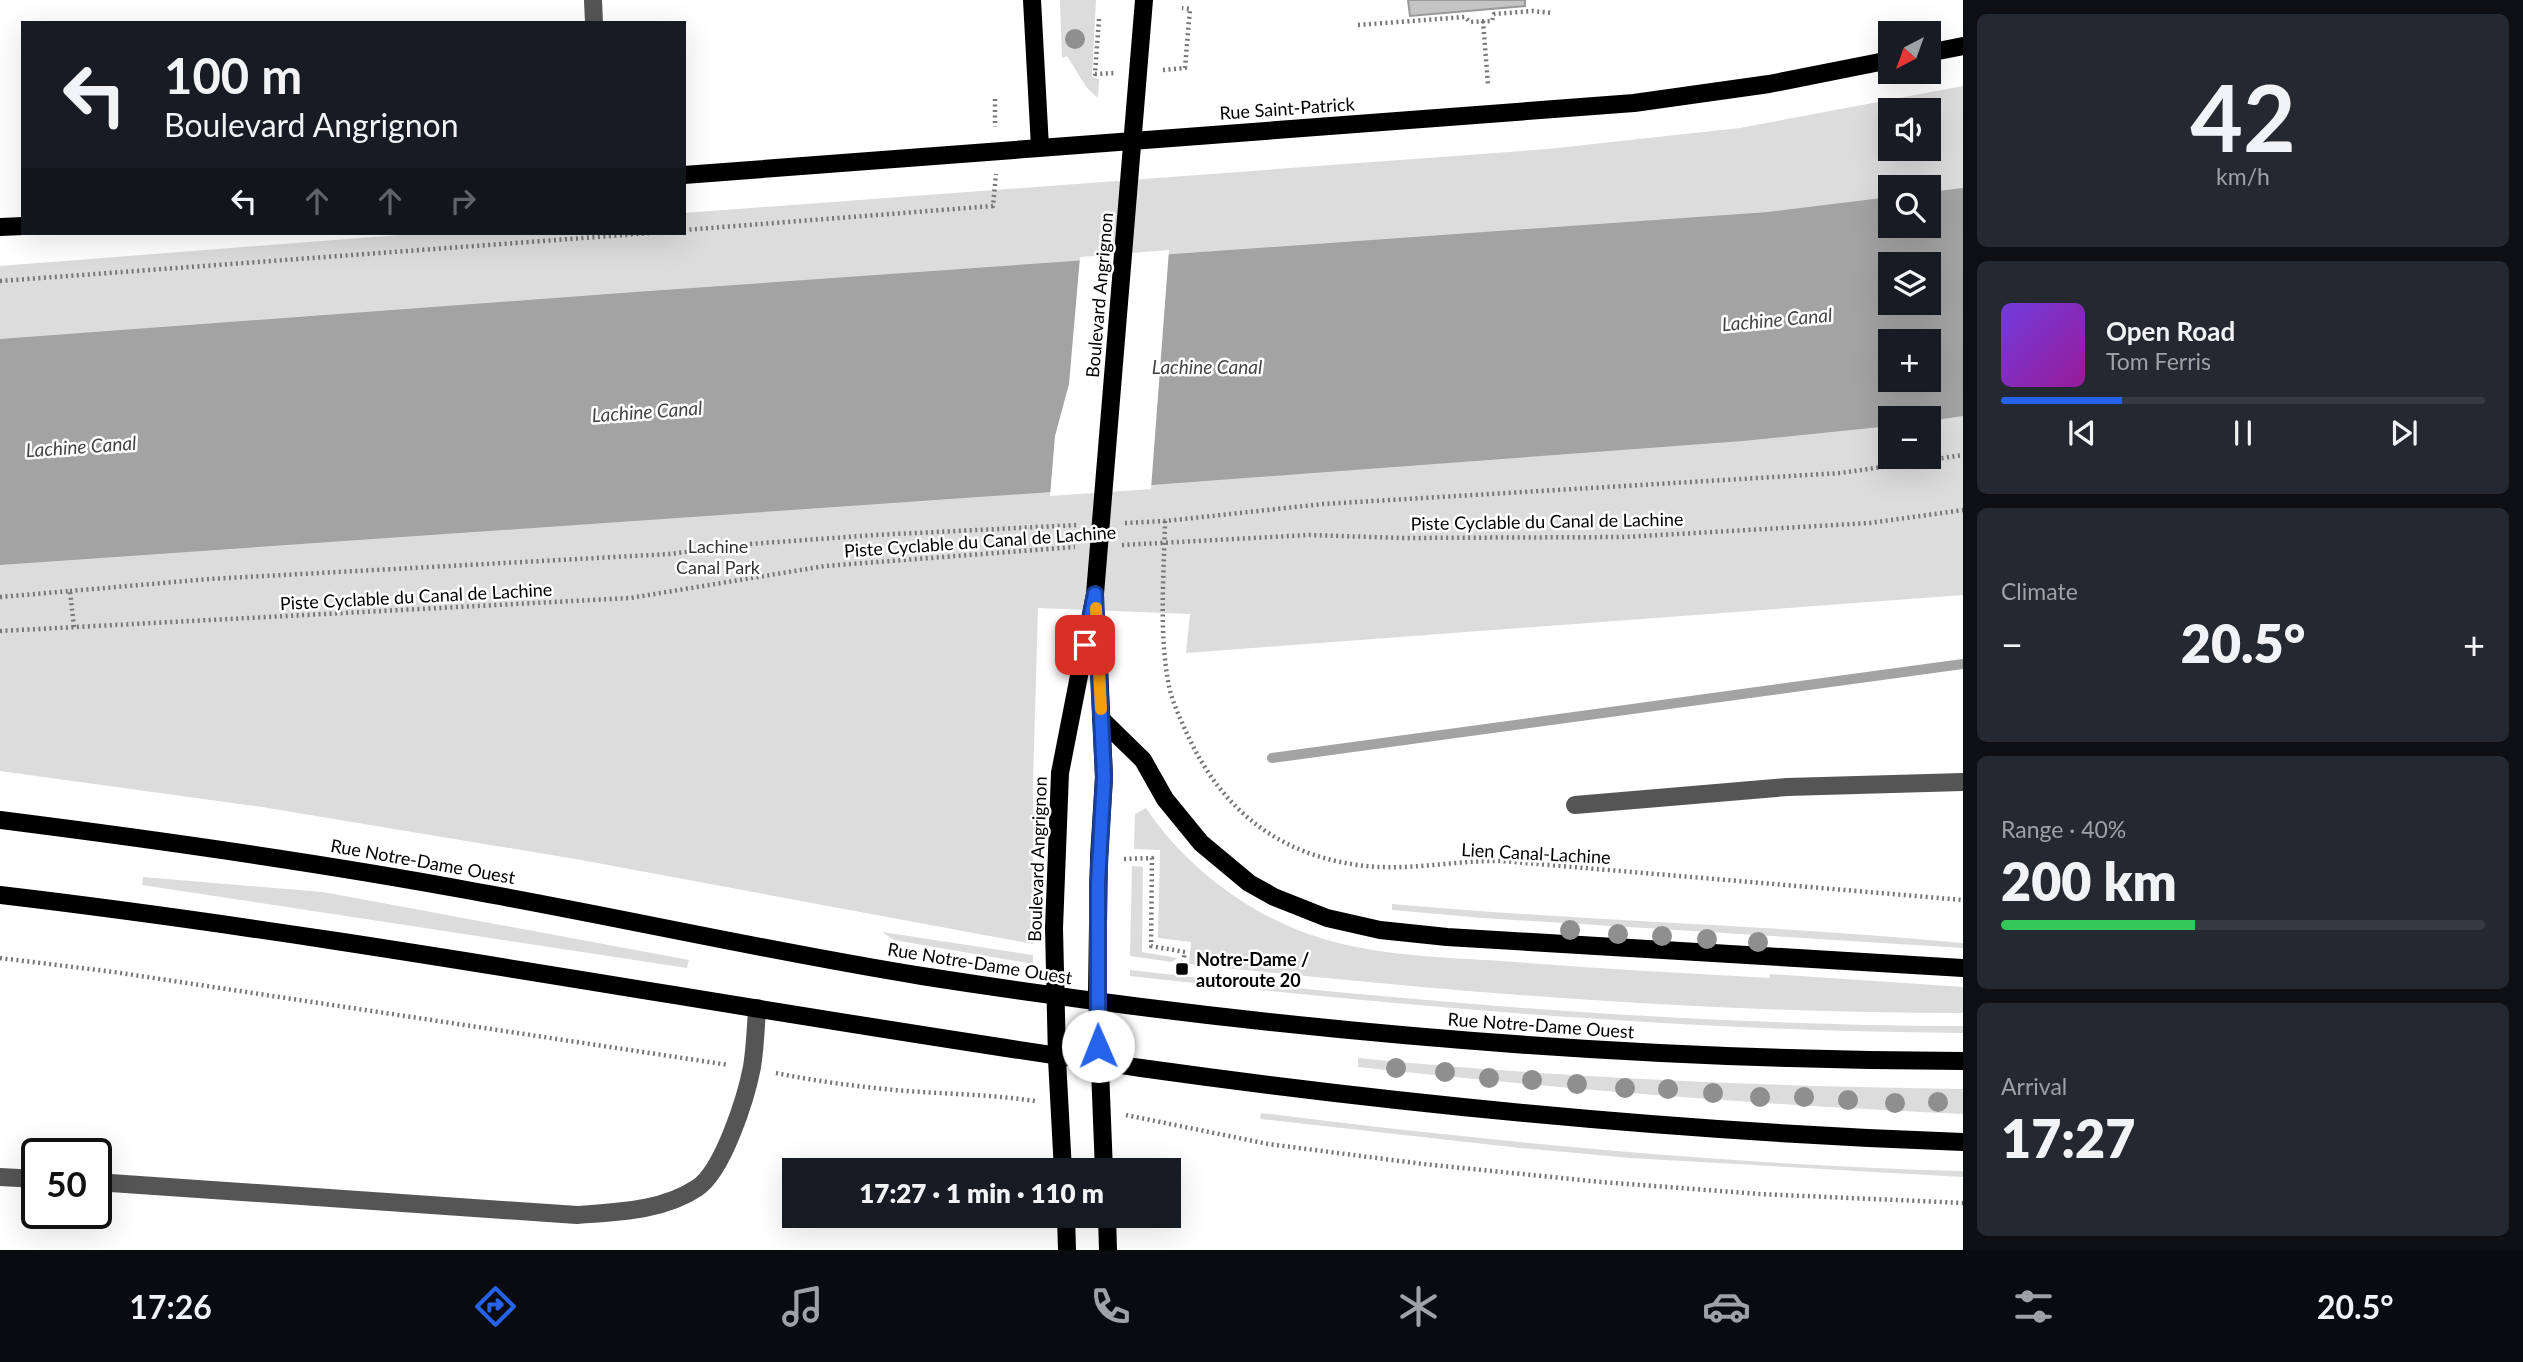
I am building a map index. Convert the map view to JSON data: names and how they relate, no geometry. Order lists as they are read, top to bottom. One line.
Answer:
{"streets":{"main road":["Rue Saint-Patrick","Boulevard Angrignon","Rue Notre-Dame Ouest"],"path":["Piste Cyclable du Canal de Lachine","Lien Canal-Lachine"]},"crossings":[["Piste Cyclable du Canal de Lachine","Lien Canal-Lachine"]],"water":["Lachine Canal"],"parks":["Lachine Canal Park"],"places":{"transit":["Notre-Dame / autoroute 20"]},"north":"bottom left","page":{"tile":[["42","km/h"],"Climate",["Range · 40%","200 km"],["Arrival","17:27"]],"map_buttons":["+","−"],"turn":["100 m","Boulevard Angrignon"],"song":["Open Road","Tom Ferris"],"heat":["−","20.5°","+"],"limit":"50","trip":"17:27 · 1 min · 110 m","tabs":["17:26","20.5°"]}}
